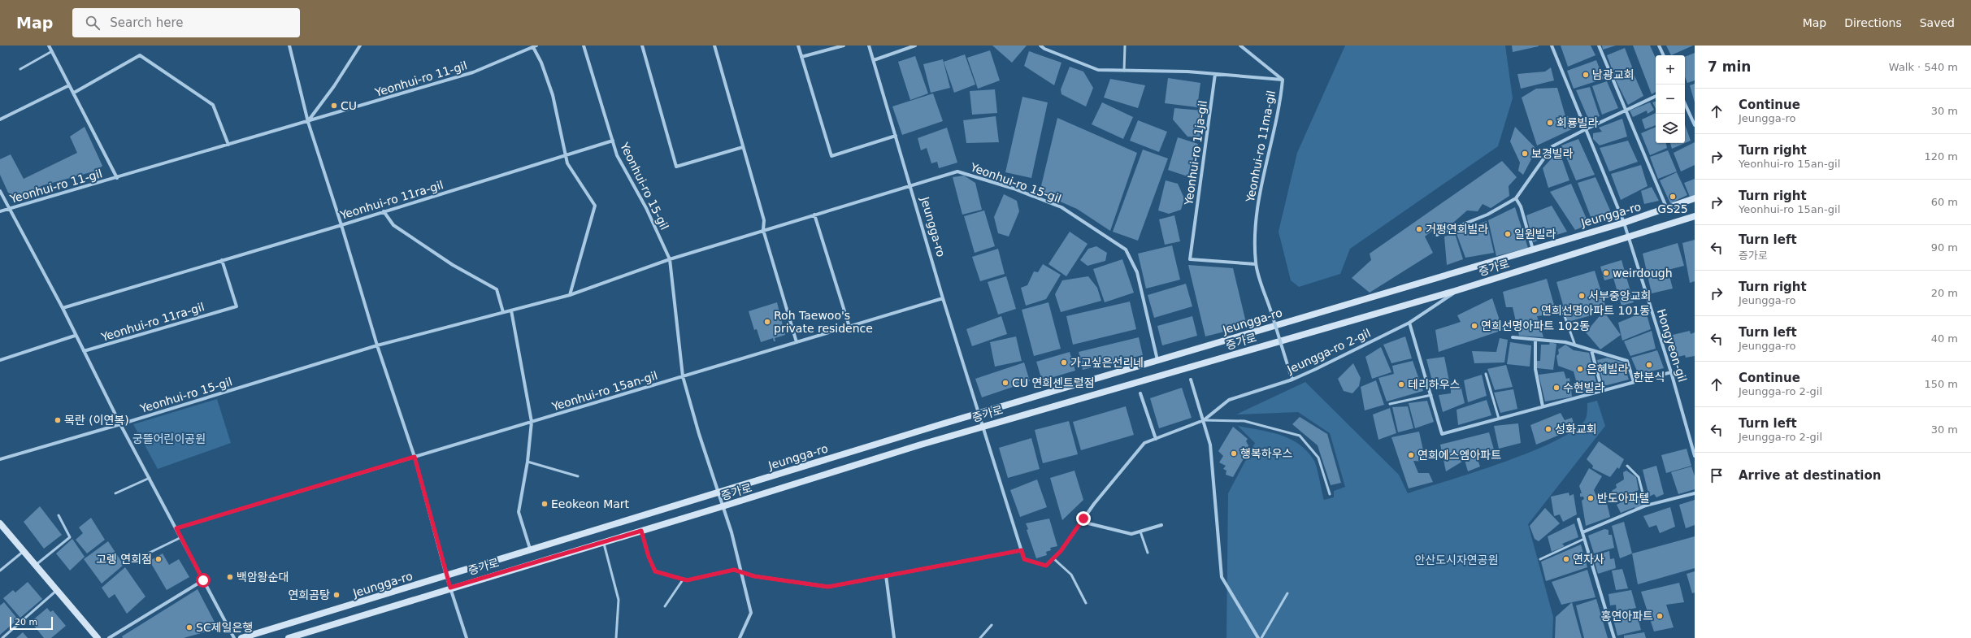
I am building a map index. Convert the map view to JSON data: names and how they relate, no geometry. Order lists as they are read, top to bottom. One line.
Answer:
{"streets":{"main road":["Jeungga-ro","증가로"],"street":["Yeonhui-ro 11-gil","Yeonhui-ro 11ma-gil","Yeonhui-ro 11ja-gil","Yeonhui-ro 15-gil","Yeonhui-ro 11ra-gil","Hongyeon-gil","Jeungga-ro 2-gil","Yeonhui-ro 15an-gil"]},"crossings":[["Yeonhui-ro 11ma-gil","Yeonhui-ro 11ja-gil"],["Yeonhui-ro 11ma-gil","Jeungga-ro 2-gil"],["Yeonhui-ro 15-gil","Yeonhui-ro 11ra-gil"],["Yeonhui-ro 15-gil","Jeungga-ro"],["Jeungga-ro","증가로"],["Jeungga-ro","Hongyeon-gil"],["Jeungga-ro","Jeungga-ro 2-gil"],["Jeungga-ro","Yeonhui-ro 15an-gil"],["증가로","Hongyeon-gil"],["증가로","Jeungga-ro 2-gil"]],"parks":["궁뜰어린이공원","안산도시자연공원"],"places":["남광교회","CU","회룡빌라","보경빌라","GS25","거평연희빌라","일원빌라","weirdough","서부중앙교회","연희선명아파트 101동","Roh Taewoo's private residence","연희선명아파트 102동","가고싶은선리네","한분식","은혜빌라","CU 연희센트럴점","테리하우스","수현빌라","목란 (이연복)","성화교회","행복하우스","연희에스엠아파트","반도아파텔","Eeokeon Mart","고렝 연희점","연자사","백암왕순대","연희곰탕","홍연아파트","SC제일은행"],"scale_bar":"20 m","page":{"header":"Map","search":"Search here","nav":["Map","Directions","Saved"],"heading":["7 min","Walk · 540 m"],"map_buttons":["+","−"],"list":[["Continue","Jeungga-ro","30 m"],["Turn right","Yeonhui-ro 15an-gil","120 m"],["Turn right","Yeonhui-ro 15an-gil","60 m"],["Turn left","증가로","90 m"],["Turn right","Jeungga-ro","20 m"],["Turn left","Jeungga-ro","40 m"],["Continue","Jeungga-ro 2-gil","150 m"],["Turn left","Jeungga-ro 2-gil","30 m"],"Arrive at destination"],"scale":"20 m"}}
